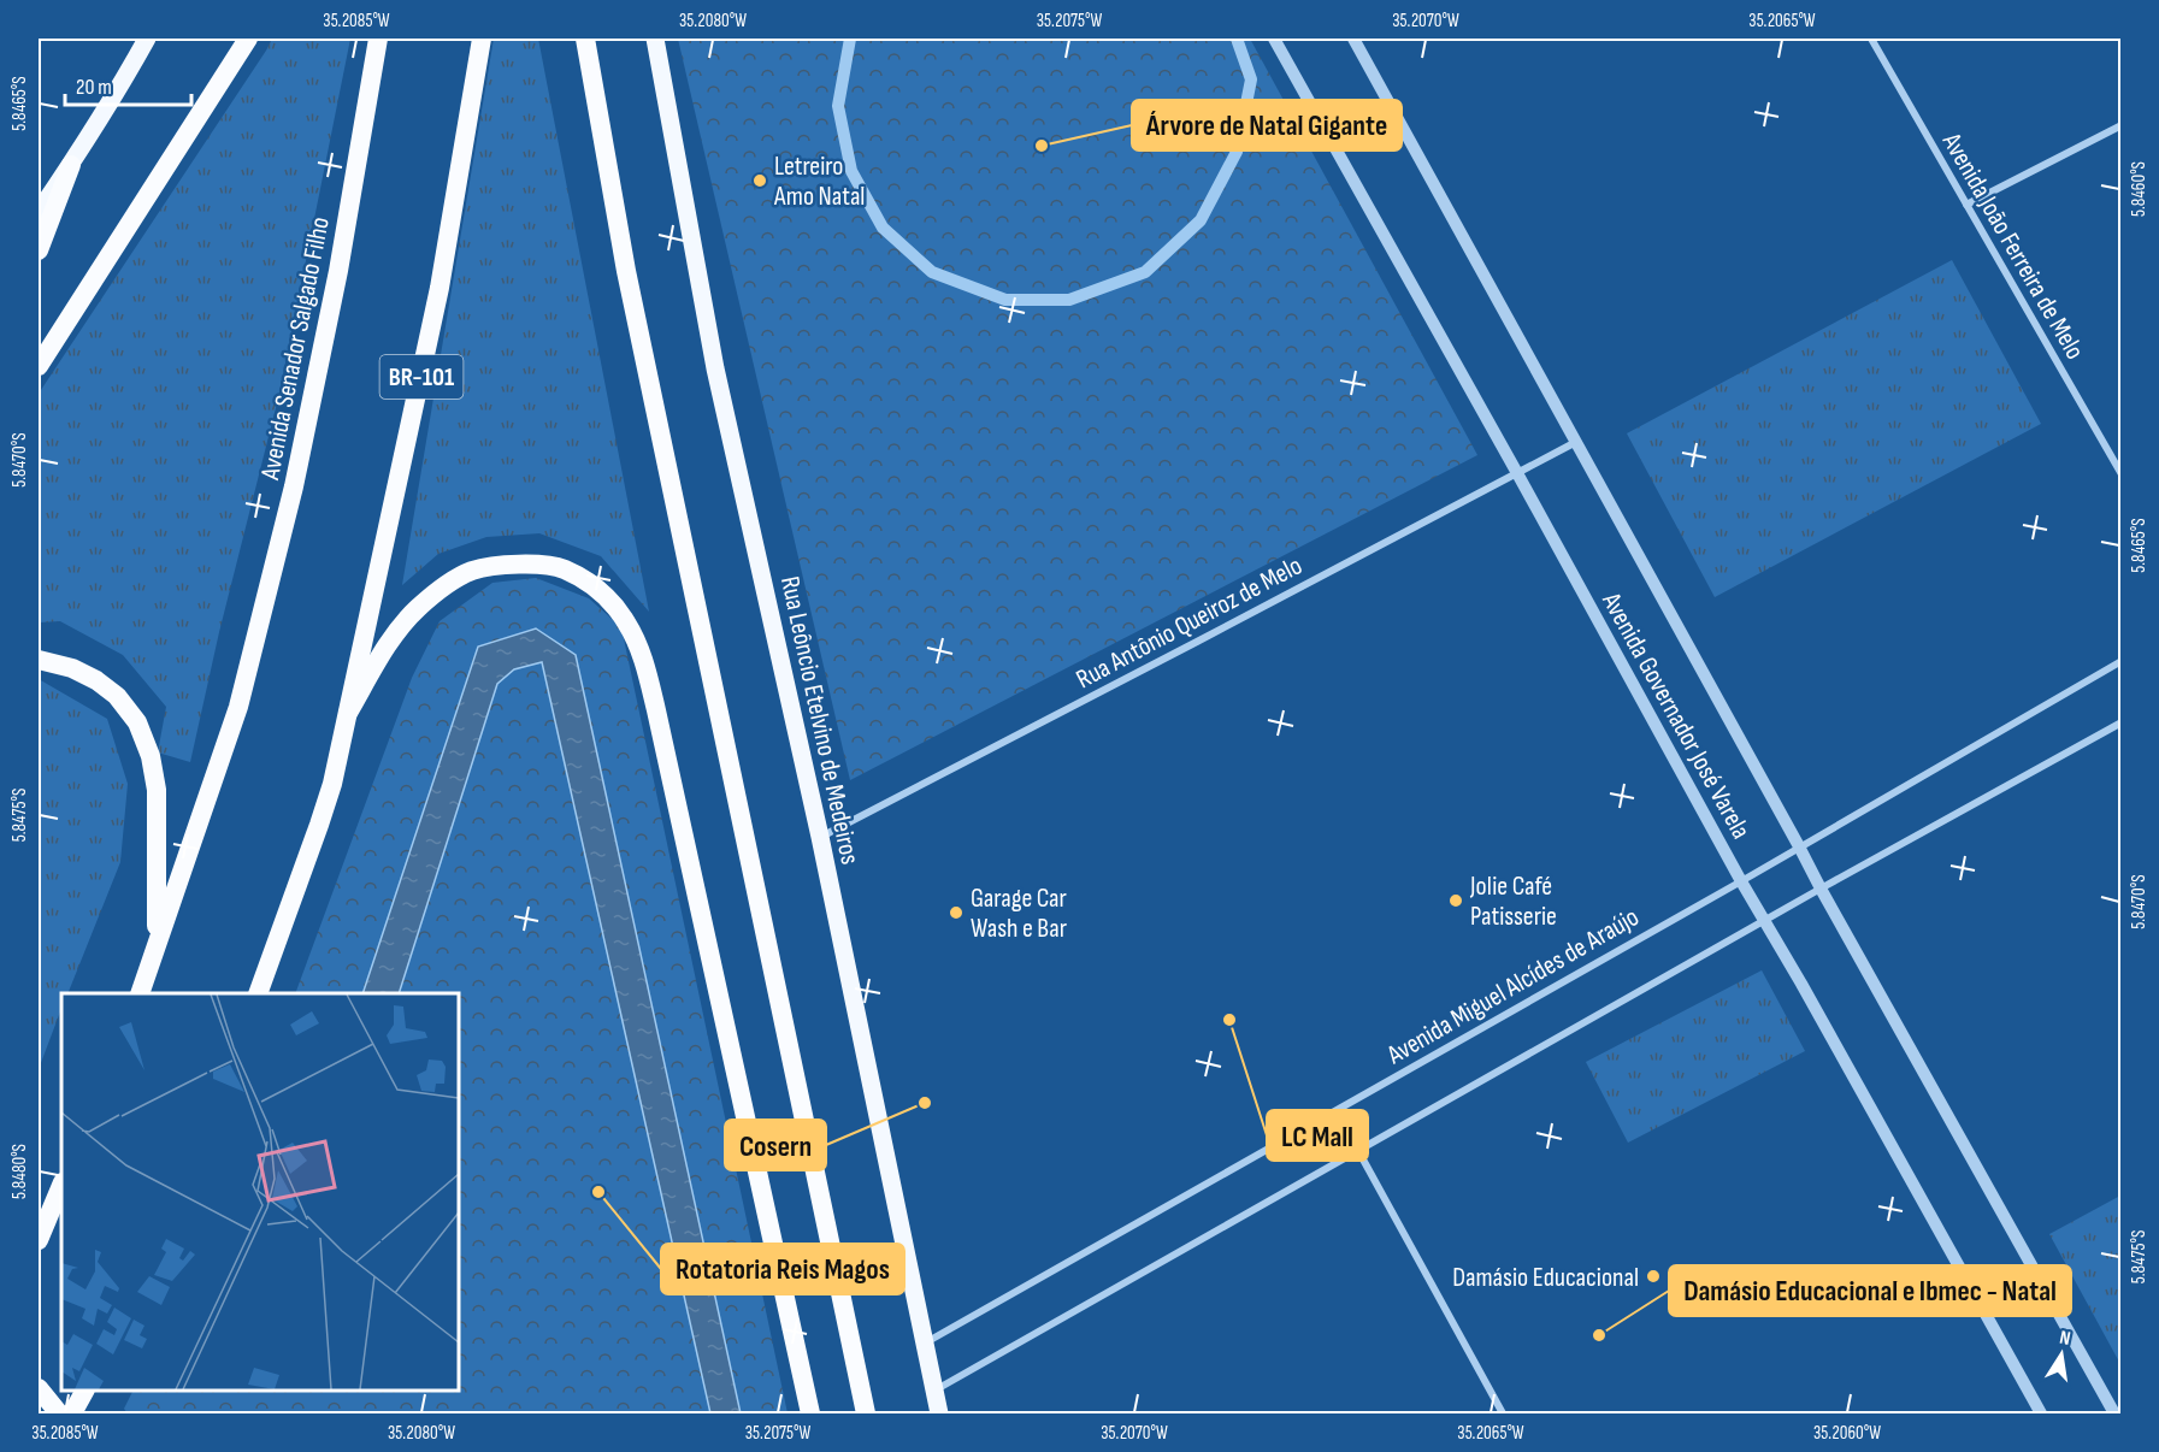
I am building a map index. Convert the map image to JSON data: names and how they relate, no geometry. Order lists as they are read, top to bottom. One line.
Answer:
{"streets":{"highway":["Avenida Senador Salgado Filho","BR-101"],"main road":["Rua Leôncio Etelvino de Medeiros"],"street":["Avenida João Ferreira de Melo","Rua Antônio Queiroz de Melo","Avenida Governador José Varela","Avenida Miguel Alcídes de Araújo"]},"crossings":[["Rua Antônio Queiroz de Melo","Avenida Governador José Varela"],["Rua Antônio Queiroz de Melo","Rua Leôncio Etelvino de Medeiros"],["Avenida Governador José Varela","Avenida Miguel Alcídes de Araújo"],["Rua Leôncio Etelvino de Medeiros","Avenida Miguel Alcídes de Araújo"]],"places":["Árvore de Natal Gigante","Letreiro Amo Natal","Jolie Café Patisserie","Garage Car Wash e Bar","LC Mall","Cosern","Rotatoria Reis Magos","Damásio Educacional","Damásio Educacional e Ibmec - Natal"],"scale_bar":"20 m","north":"top","coordinates":["35.2085°W","35.2080°W","35.2075°W","35.2070°W","35.2065°W","5.8465°S","5.8460°S","5.8470°S","5.8475°S","5.8480°S","35.2060°W"]}
